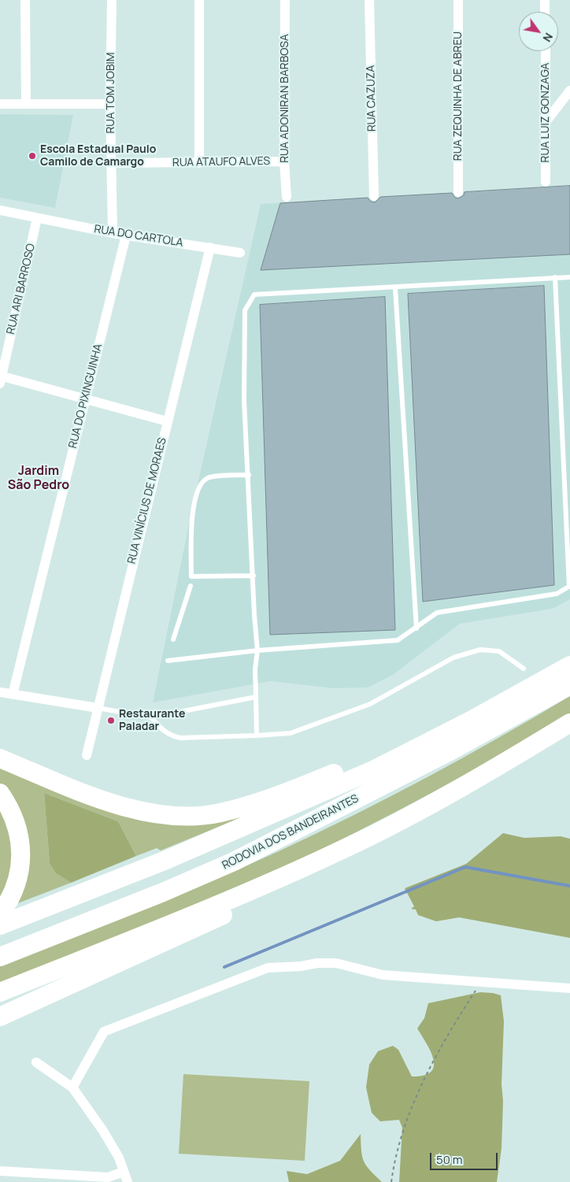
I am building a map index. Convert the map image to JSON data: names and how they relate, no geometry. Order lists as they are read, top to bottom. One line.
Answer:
{"streets":{"highway":["RODOVIA DOS BANDEIRANTES"],"street":["RUA TOM JOBIM","RUA ZEQUINHA DE ABREU","RUA ADONIRAN BARBOSA","RUA CAZUZA","RUA LUIZ GONZAGA","RUA ATAUFO ALVES","RUA DO CARTOLA","RUA ARI BARROSO","RUA DO PIXINGUINHA","RUA VINÍCIUS DE MORAES"]},"crossings":[["RUA TOM JOBIM","RUA ATAUFO ALVES"],["RUA TOM JOBIM","RUA DO CARTOLA"],["RUA ADONIRAN BARBOSA","RUA ATAUFO ALVES"],["RUA DO CARTOLA","RUA ARI BARROSO"],["RUA DO CARTOLA","RUA DO PIXINGUINHA"],["RUA DO CARTOLA","RUA VINÍCIUS DE MORAES"]],"districts":["Jardim São Pedro"],"places":["Escola Estadual Paulo Camilo de Camargo","Restaurante Paladar"],"scale_bar":"50 m","north":"bottom right"}
